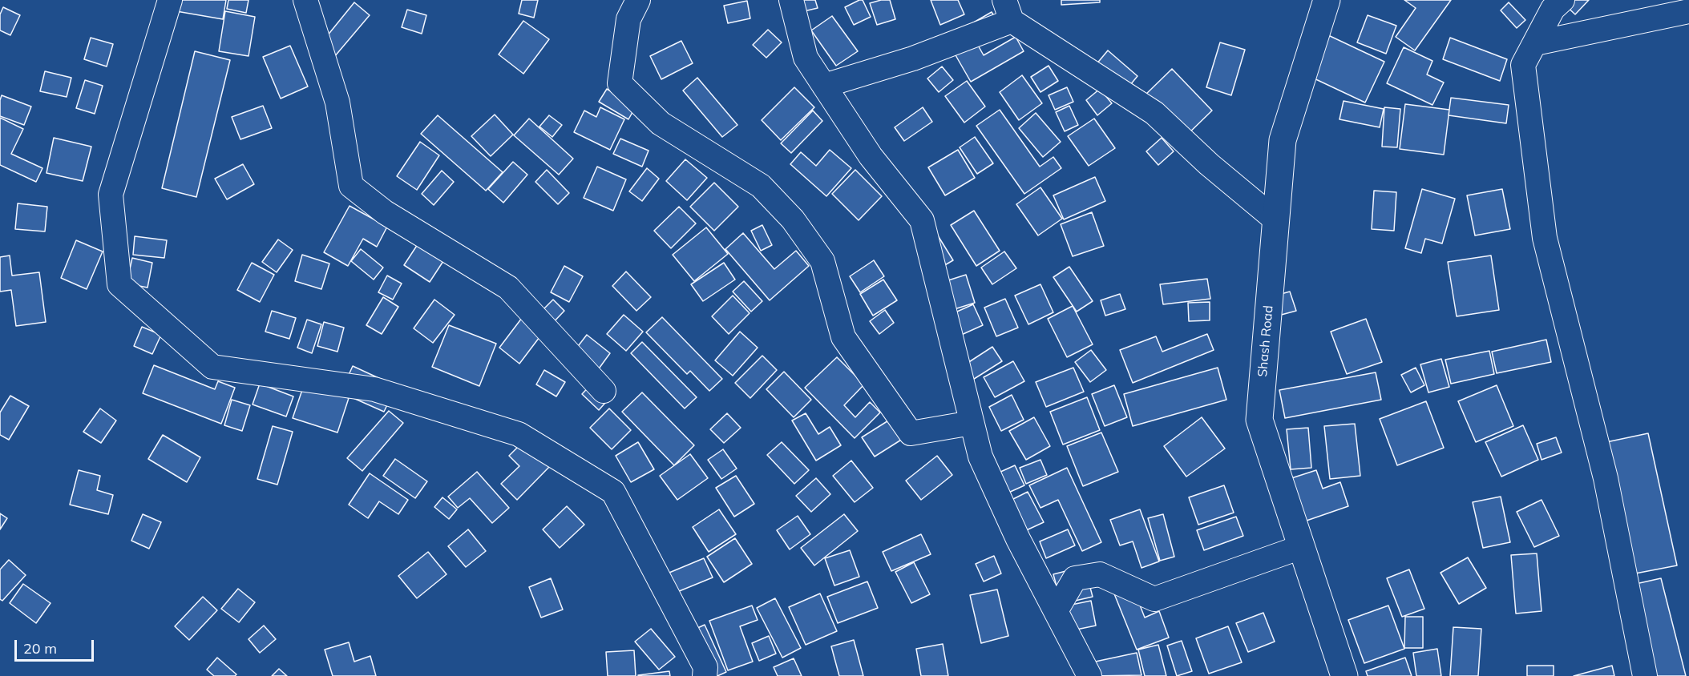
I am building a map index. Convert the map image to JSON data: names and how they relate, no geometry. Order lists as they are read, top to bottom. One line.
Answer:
{"streets":{"street":["Shash Road"]},"scale_bar":"20 m"}
